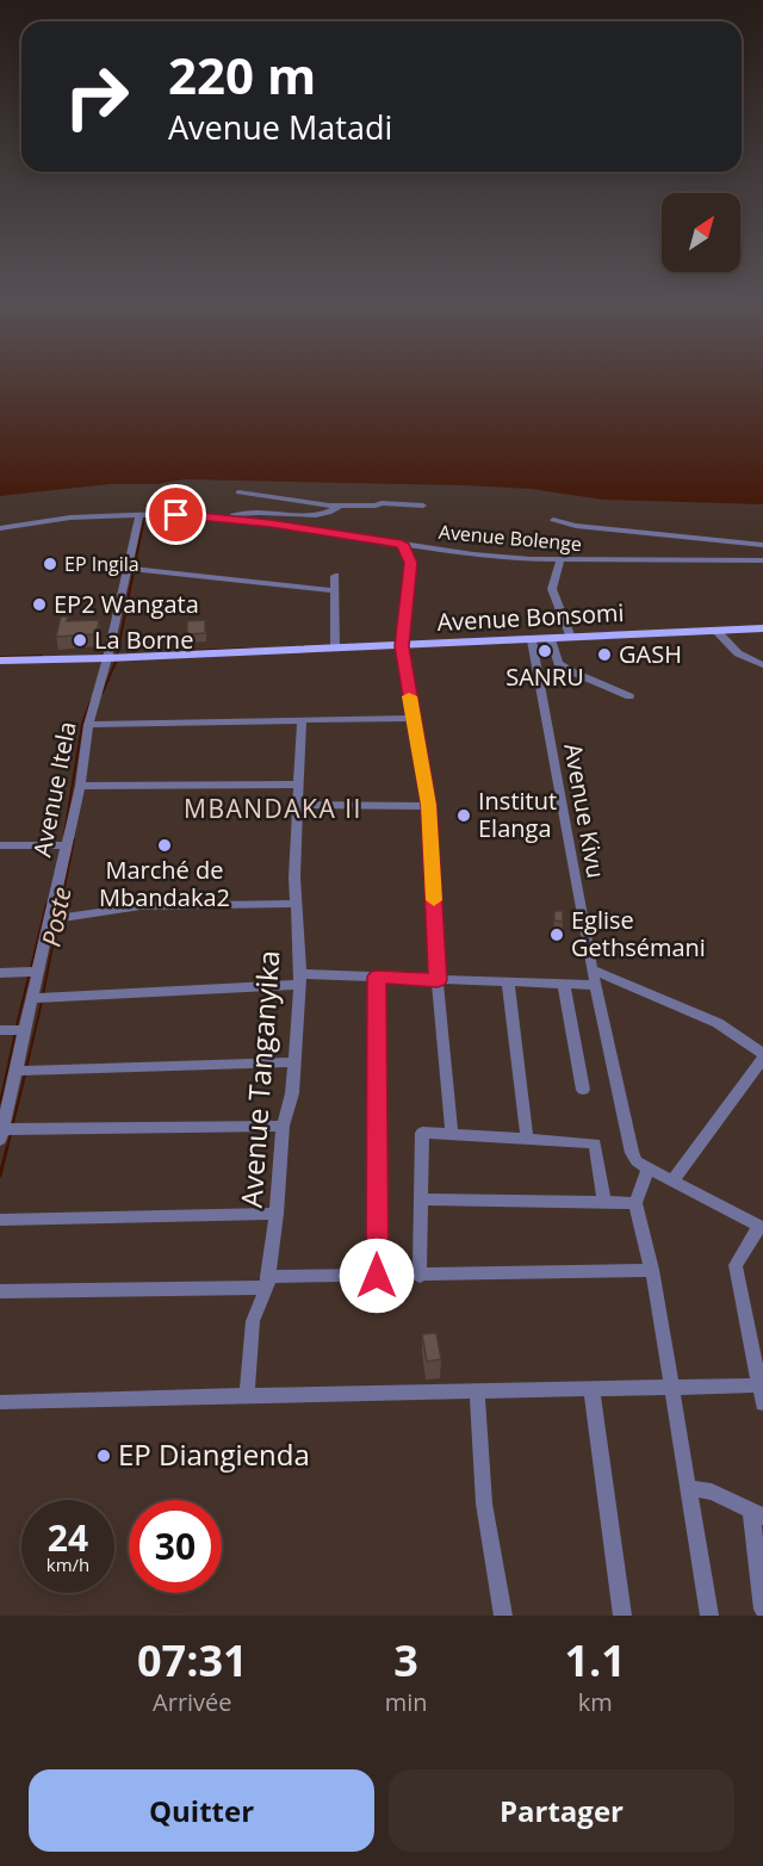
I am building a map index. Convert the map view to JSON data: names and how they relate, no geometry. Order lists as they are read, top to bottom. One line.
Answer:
{"streets":{"main road":["Avenue Bonsomi"],"street":["Avenue Bolenge","Avenue Itela","Avenue Kivu","Avenue Tanganyika"]},"crossings":[["Avenue Bolenge","Avenue Itela"],["Avenue Bonsomi","Avenue Itela"],["Avenue Bonsomi","Avenue Kivu"]],"districts":["MBANDAKA II"],"water":["Poste"],"places":["EP Ingila","EP2 Wangata","La Borne","SANRU","GASH","Institut Elanga","Marché de Mbandaka2","Eglise Gethsémani","EP Diangienda"],"north":"top right","page":{"turn":["220 m","Avenue Matadi"],"speed":"24 km/h","limit":"30","eta":["07:31","Arrivée","3","min","1.1","km"],"buttons":["Quitter","Partager"]}}
